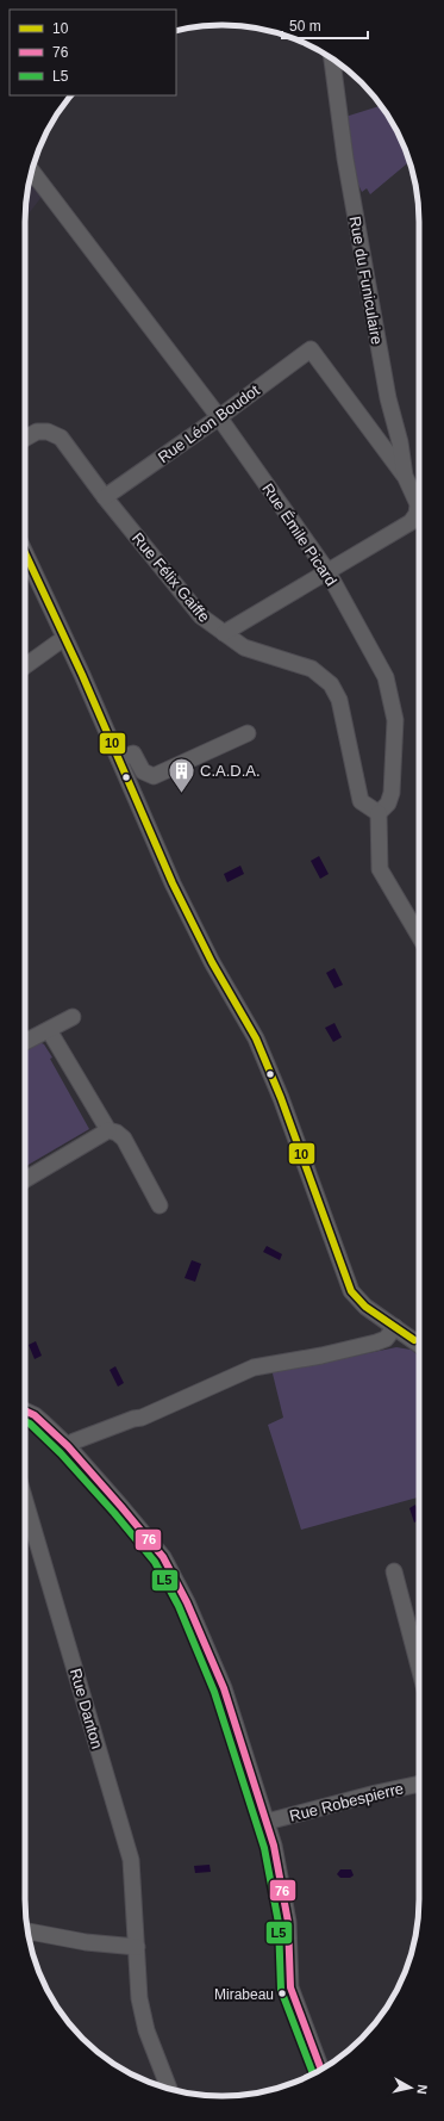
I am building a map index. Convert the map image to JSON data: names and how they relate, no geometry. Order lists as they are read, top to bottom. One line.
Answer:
{"streets":{"street":["Rue du Funiculaire","Rue Léon Boudot","Rue Émile Picard","Rue Félix Gaiffe","Rue Danton","Rue Robespierre"]},"crossings":[["Rue du Funiculaire","Rue Léon Boudot"],["Rue du Funiculaire","Rue Émile Picard"],["Rue Léon Boudot","Rue Émile Picard"],["Rue Léon Boudot","Rue Félix Gaiffe"],["Rue Émile Picard","Rue Félix Gaiffe"]],"places":{"building":["C.A.D.A."],"other":["Mirabeau"]},"lines":["transit line 10","transit line 76","transit line L5"],"legend":["10","76","L5"],"scale_bar":"50 m","north":"right"}
